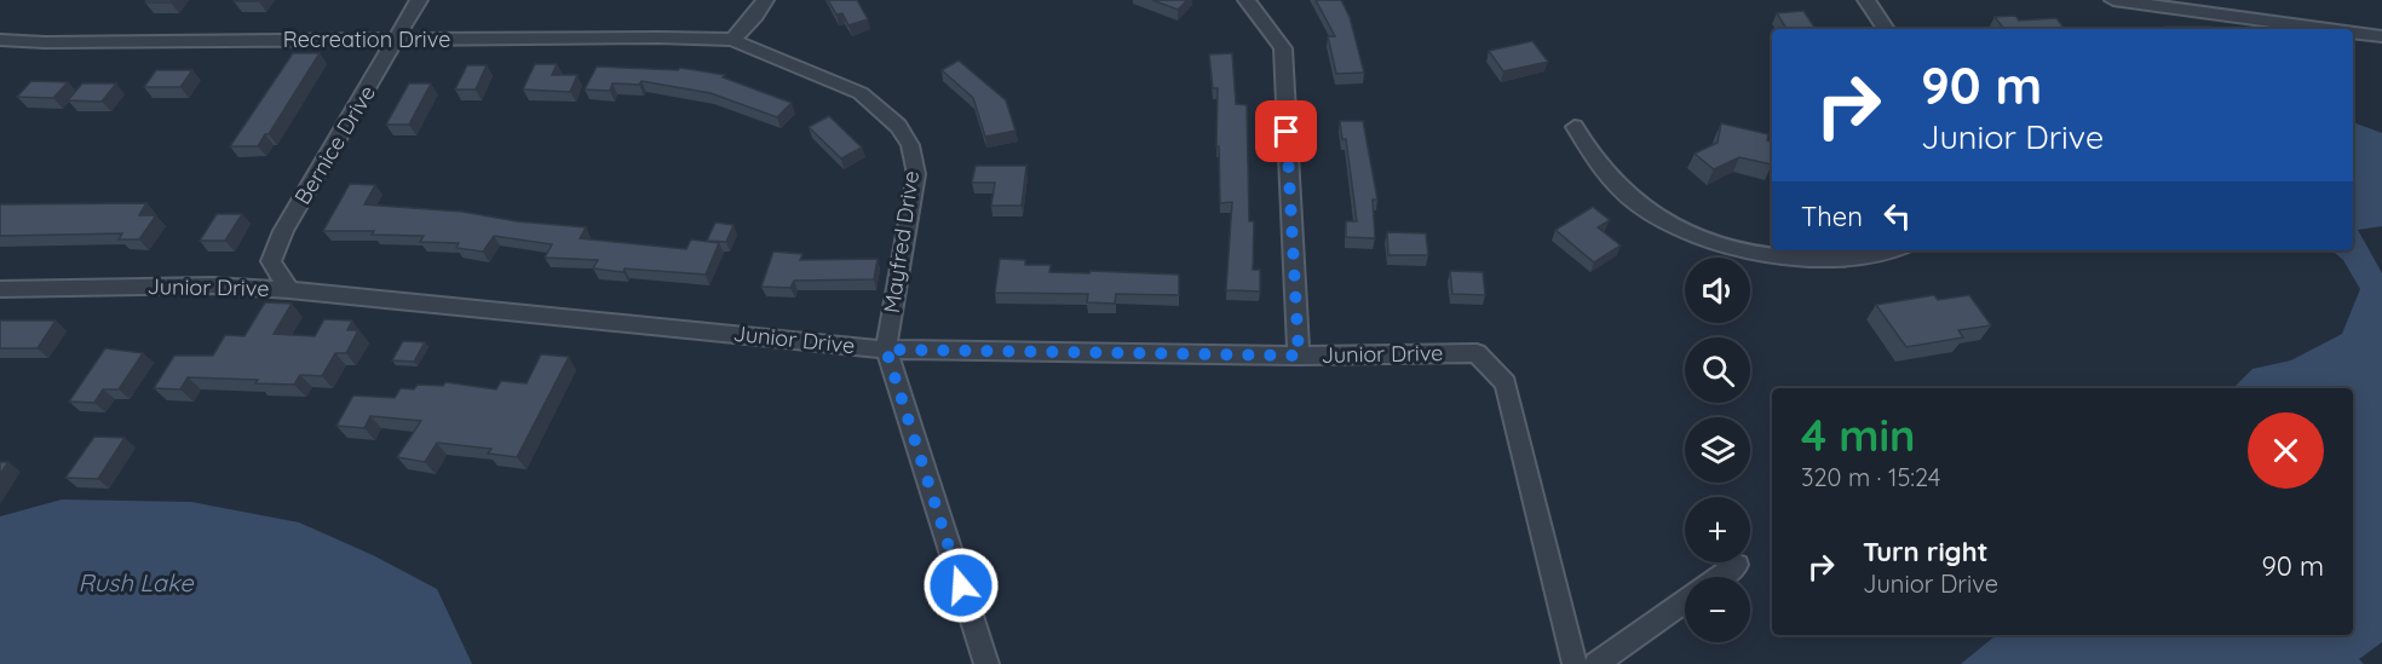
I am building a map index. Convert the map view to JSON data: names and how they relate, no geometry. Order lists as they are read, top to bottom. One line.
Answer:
{"streets":{"street":["Recreation Drive","Bernice Drive","Mayfred Drive","Junior Drive"]},"crossings":[["Recreation Drive","Bernice Drive"],["Recreation Drive","Mayfred Drive"],["Bernice Drive","Junior Drive"],["Mayfred Drive","Junior Drive"]],"water":["Rush Lake"],"page":{"turn":["90 m","Junior Drive"],"then":"Then","map_buttons":["+","−"],"heading":["4 min","320 m · 15:24"],"list":[{"name":"Turn right","note":"Junior Drive","value":"90 m"}]}}
